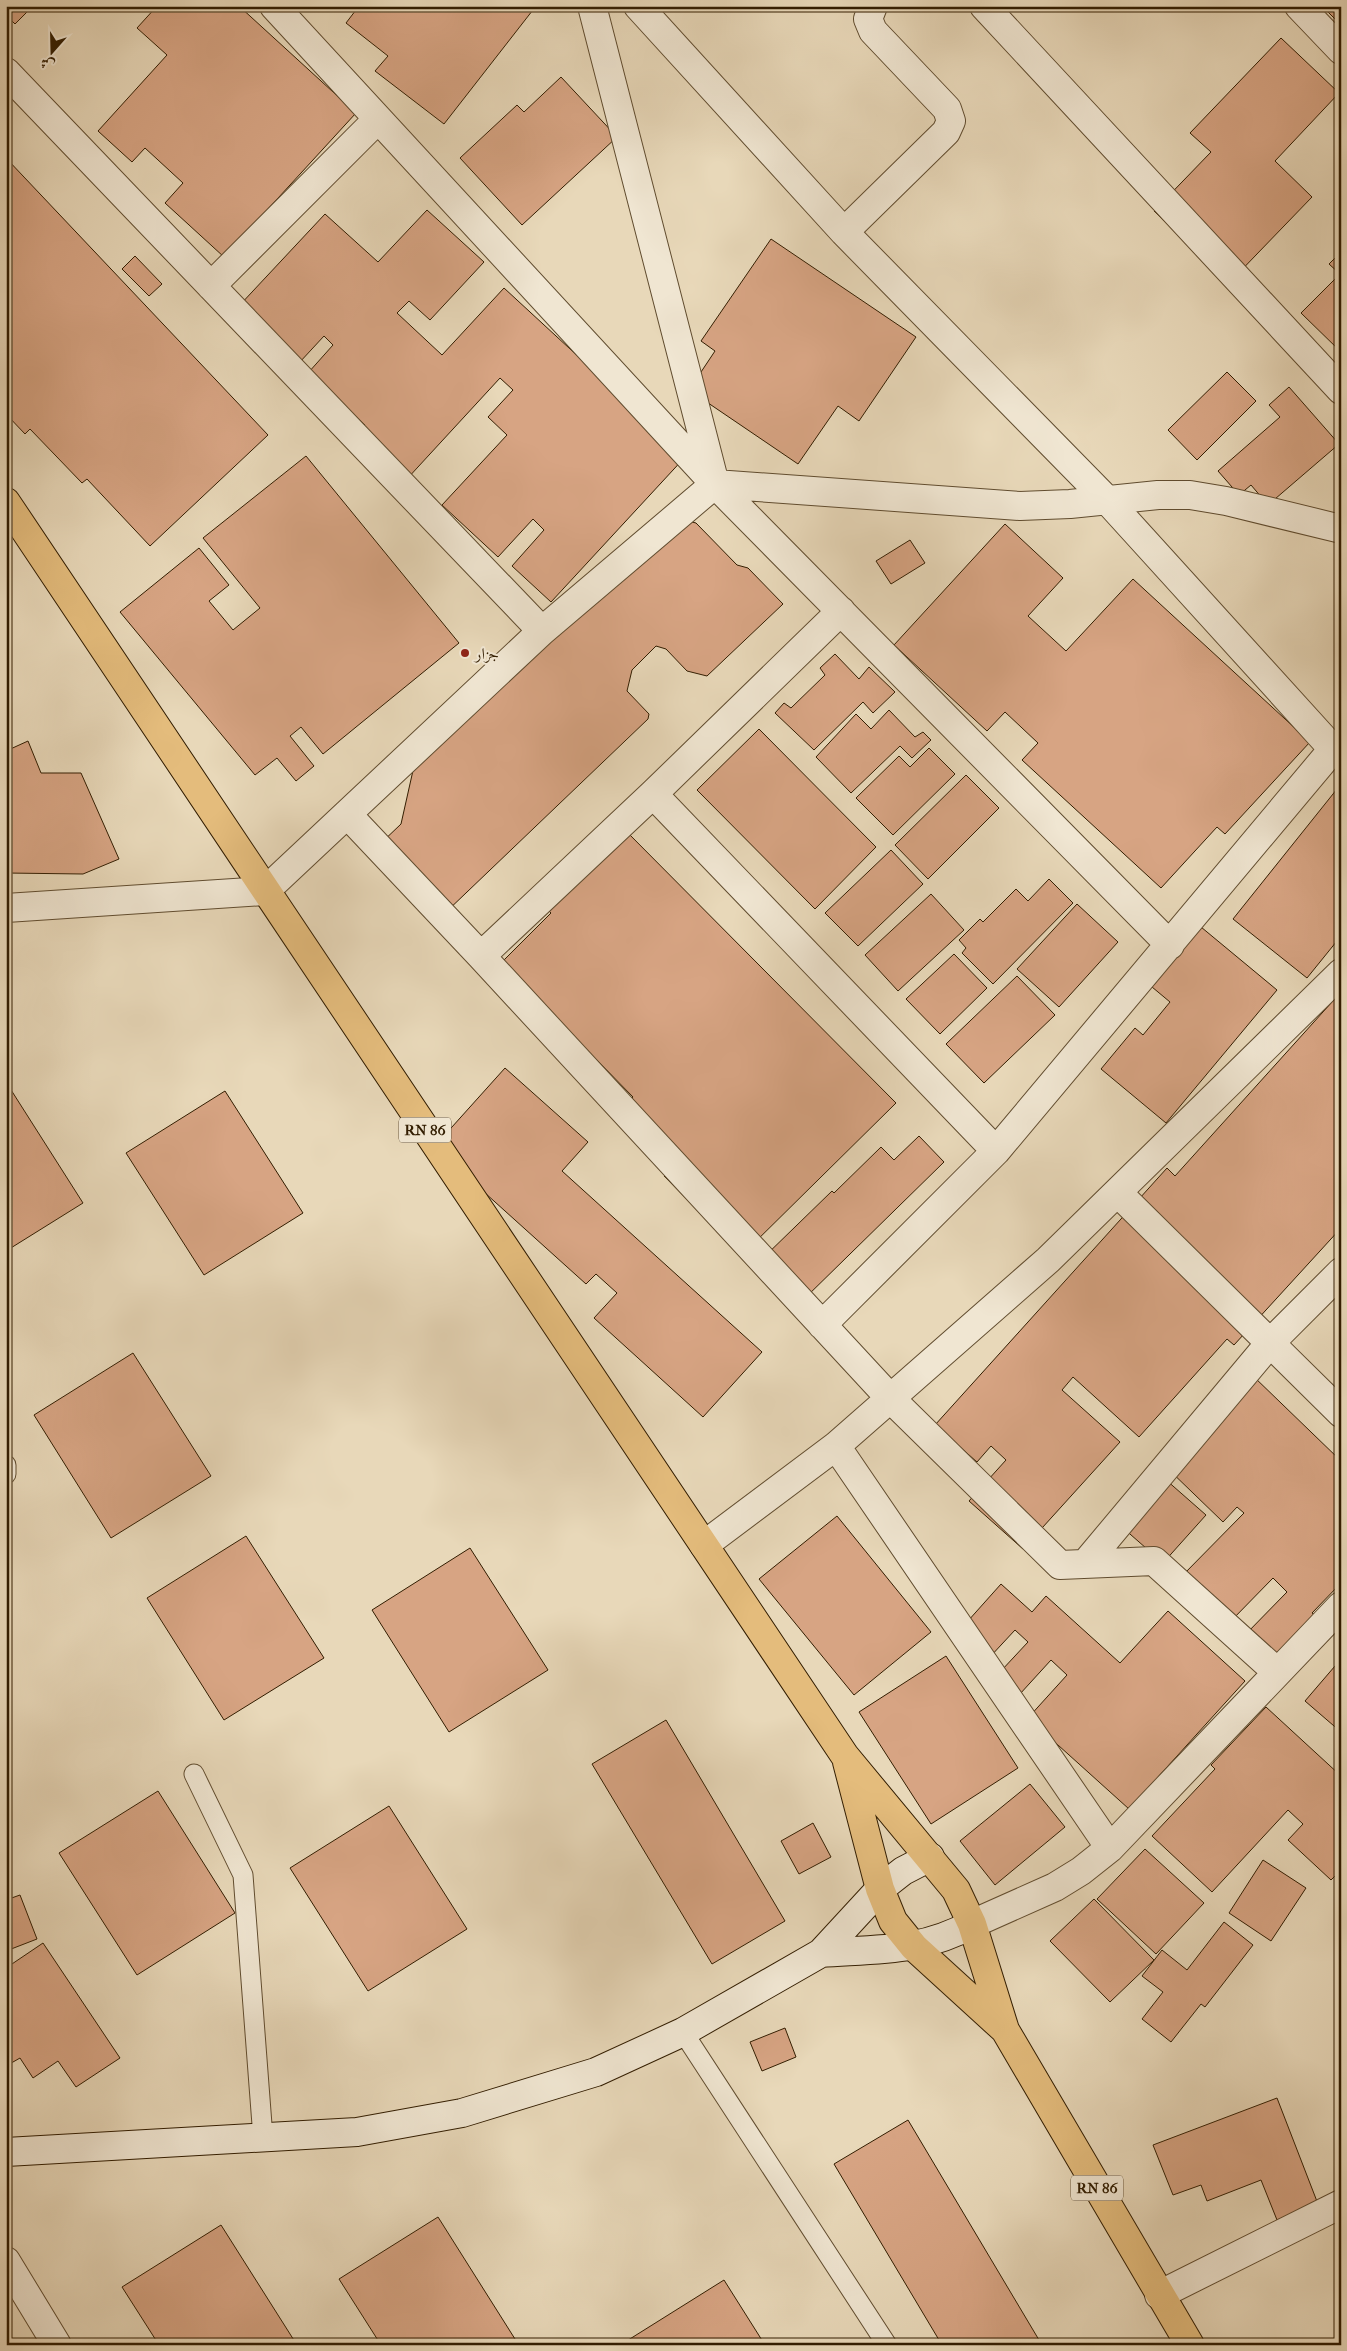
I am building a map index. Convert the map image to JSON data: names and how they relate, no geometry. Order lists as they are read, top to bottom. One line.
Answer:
{"streets":{"main road":["RN 86"]},"places":["جزار"],"north":"bottom"}
